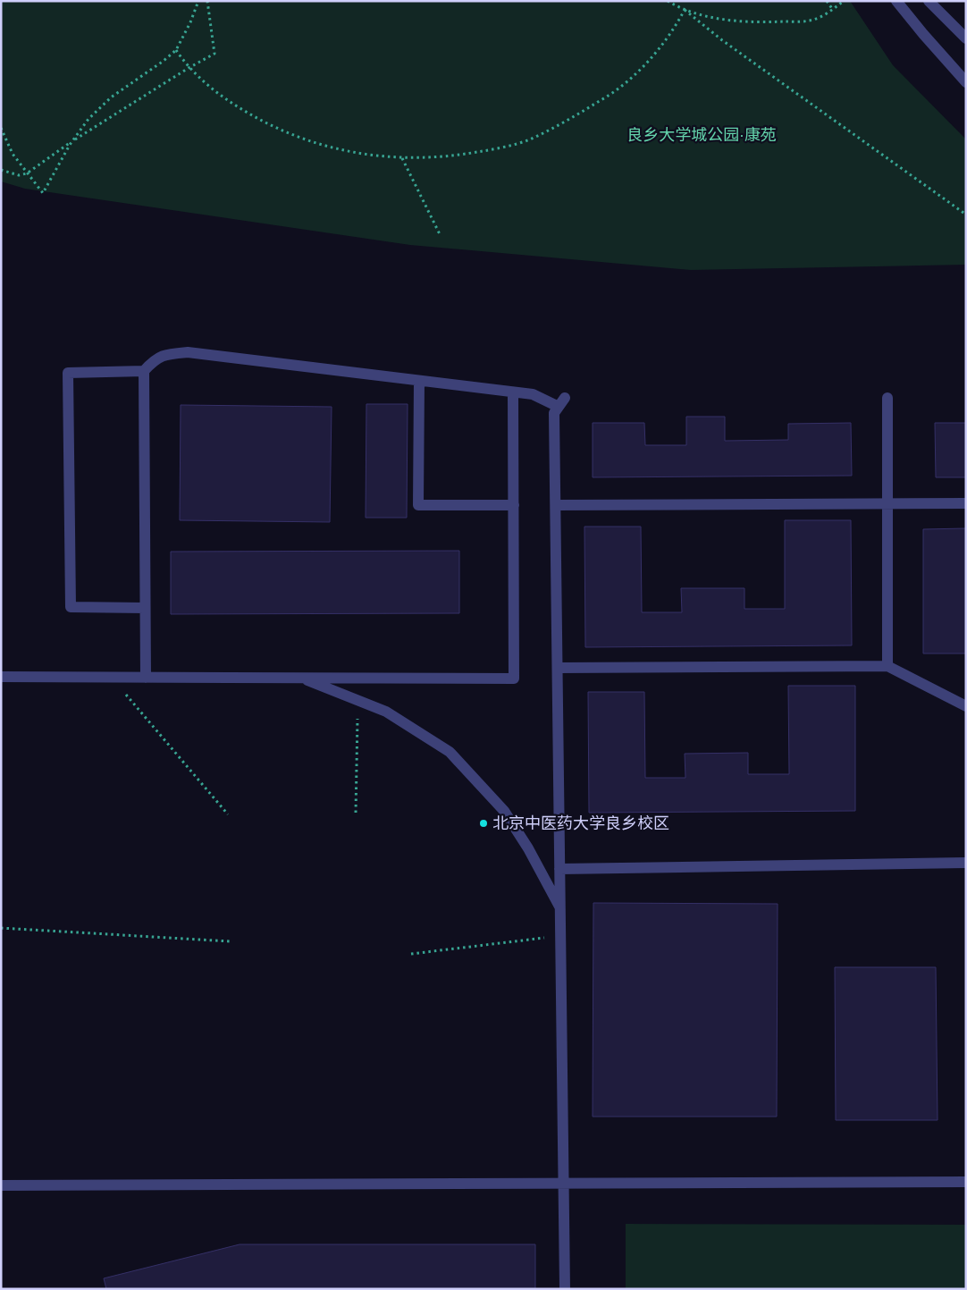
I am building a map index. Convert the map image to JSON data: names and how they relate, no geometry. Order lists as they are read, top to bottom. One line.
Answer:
{"parks":["良乡大学城公园·康苑"],"places":["北京中医药大学良乡校区"]}
